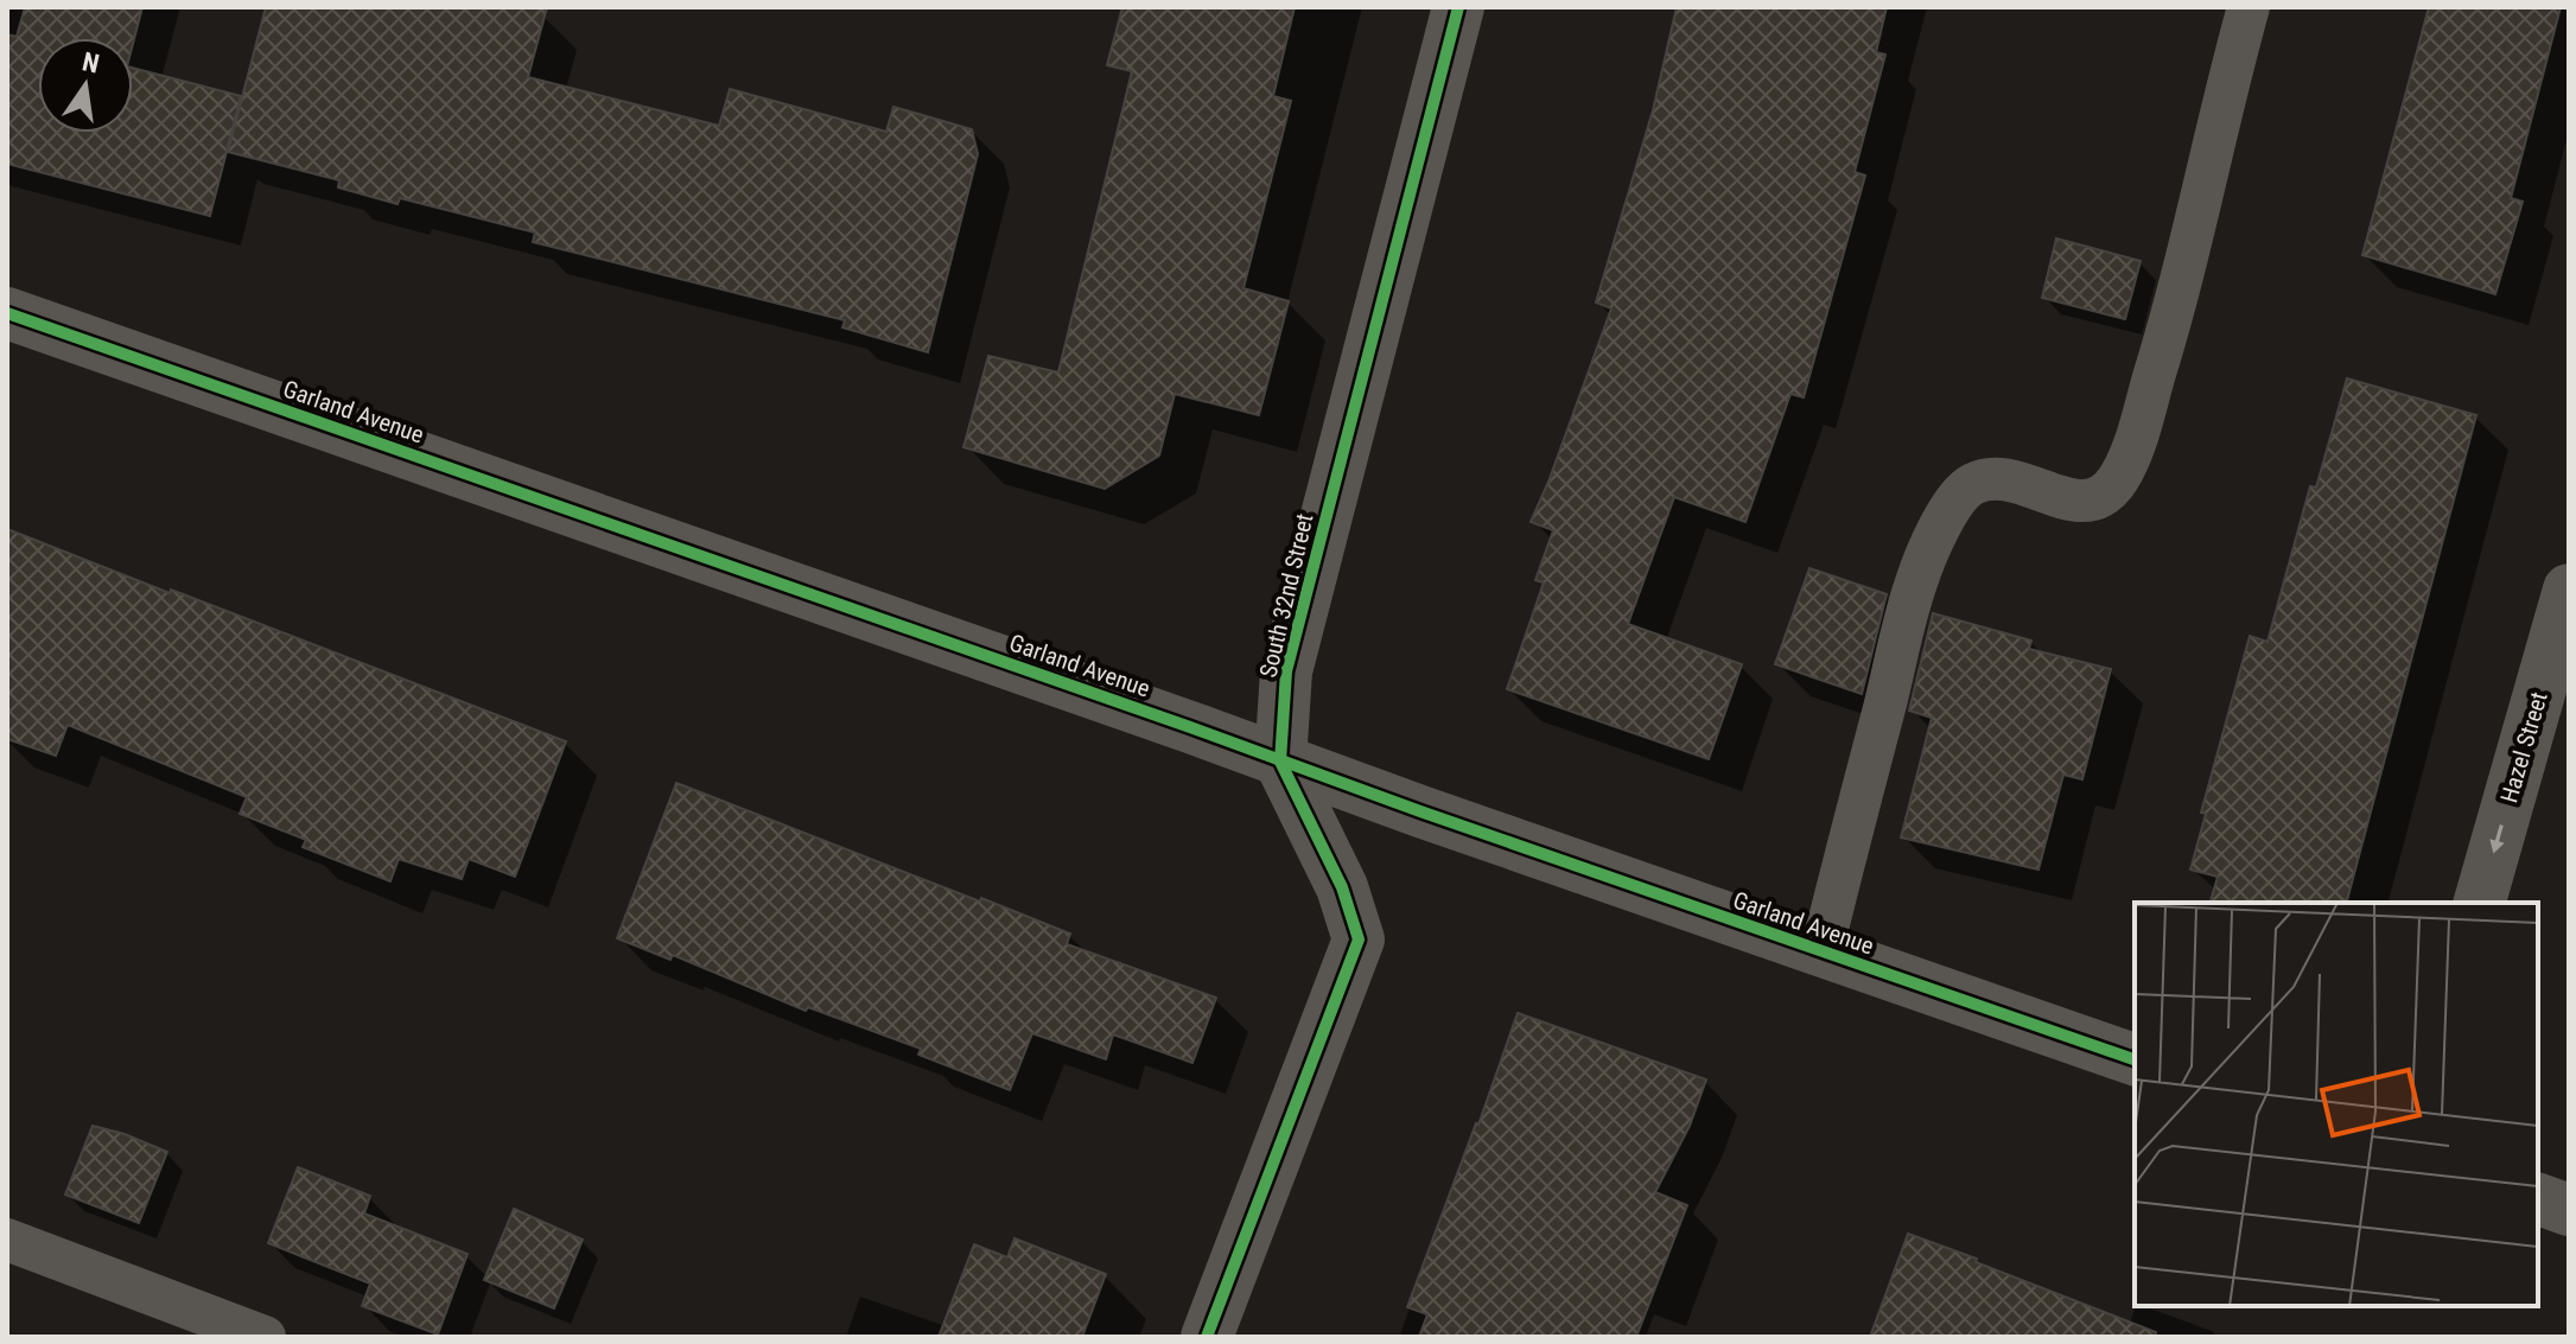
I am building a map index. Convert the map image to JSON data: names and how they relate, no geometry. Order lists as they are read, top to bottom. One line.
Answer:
{"streets":{"street":["Garland Avenue","South 32nd Street","Hazel Street"]},"crossings":[["Garland Avenue","South 32nd Street"]],"one_way":["Hazel Street"],"north":"top"}
